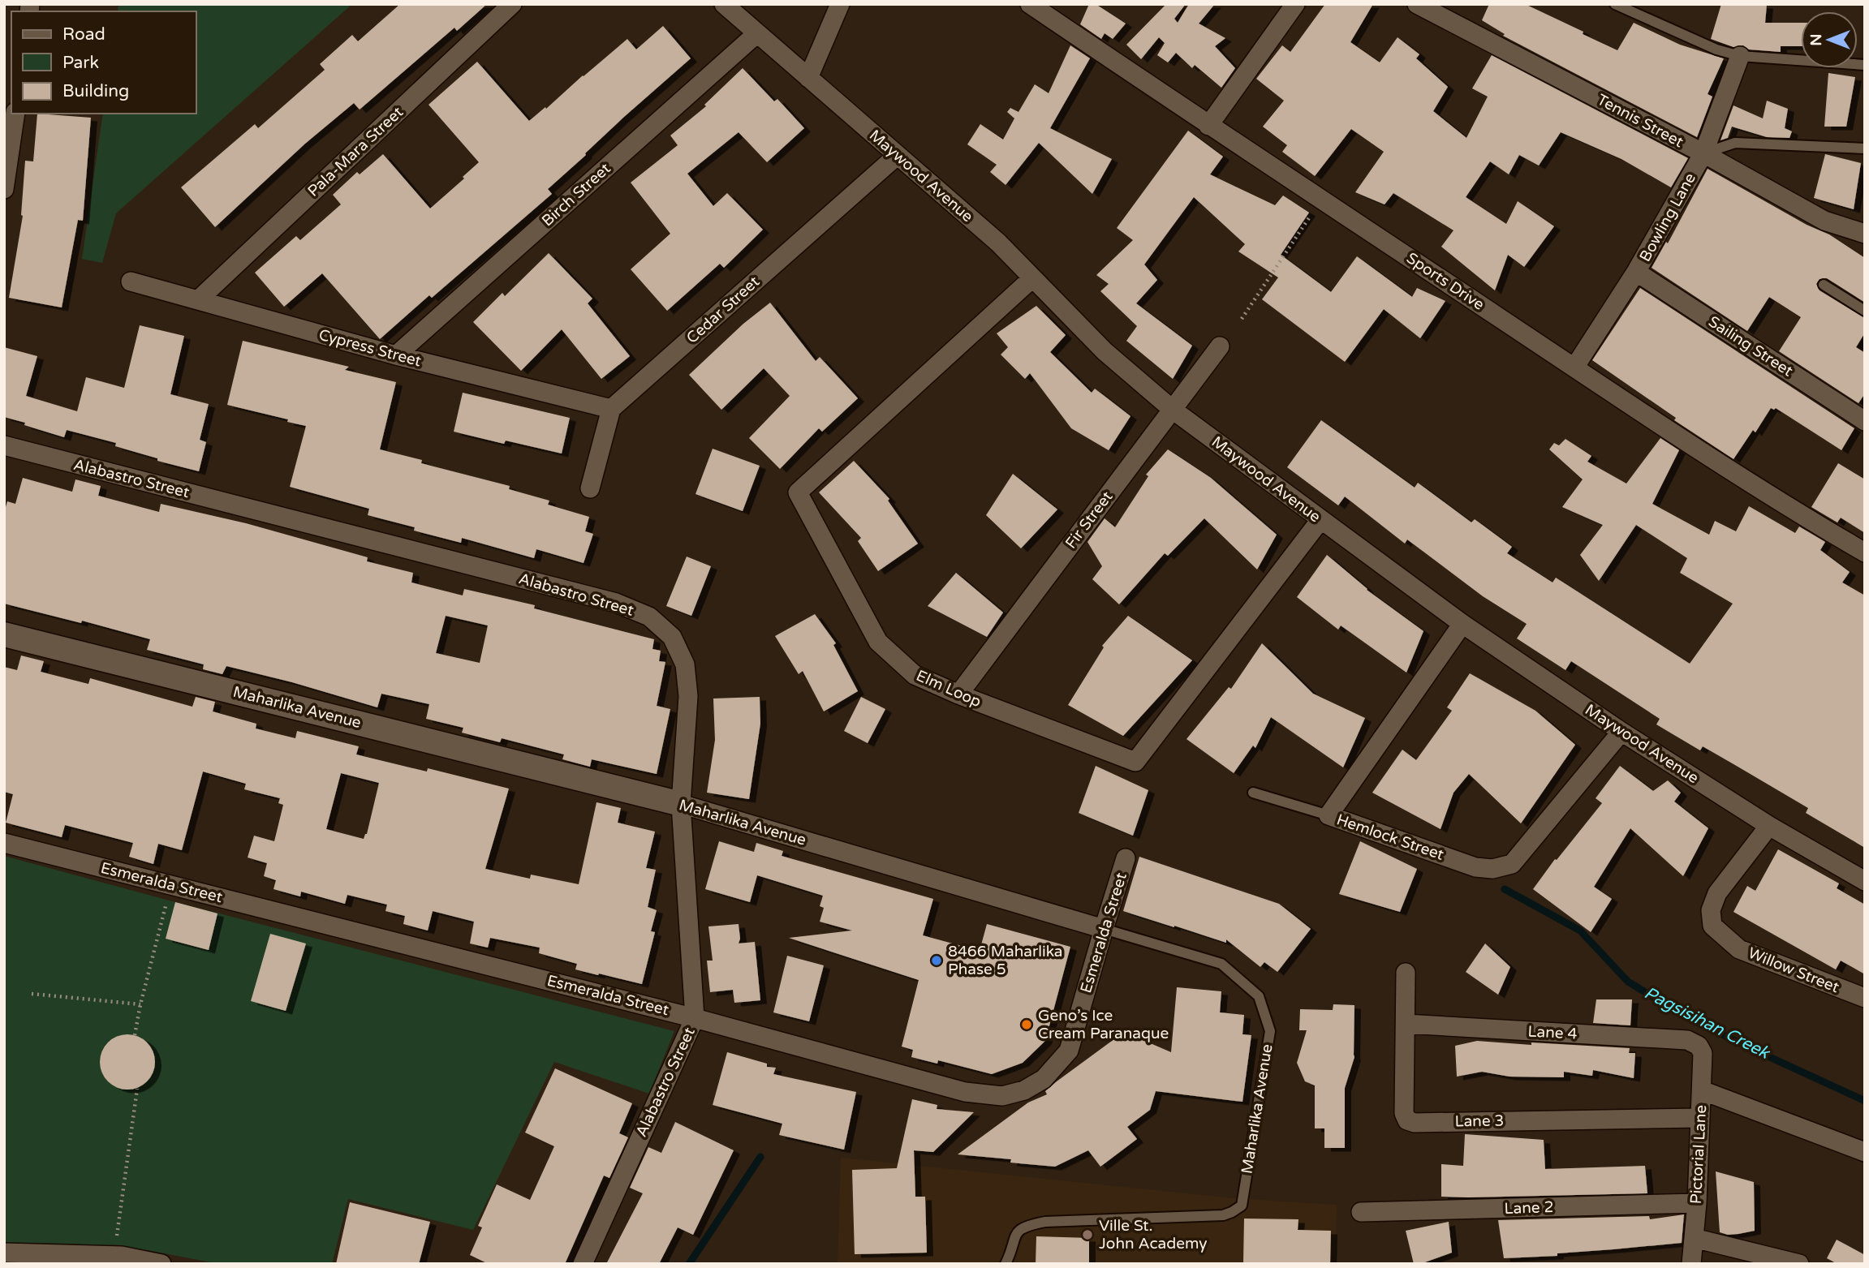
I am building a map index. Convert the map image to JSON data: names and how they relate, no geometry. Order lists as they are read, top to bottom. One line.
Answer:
{"streets":{"street":["Tennis Street","Pala-Mara Street","Maywood Avenue","Birch Street","Bowling Lane","Sports Drive","Cedar Street","Sailing Street","Cypress Street","Alabastro Street","Fir Street","Elm Loop","Maharlika Avenue","Hemlock Street","Esmeralda Street","Willow Street","Lane 4","Lane 3","Pictorial Lane","Lane 2"]},"crossings":[["Tennis Street","Bowling Lane"],["Pala-Mara Street","Cypress Street"],["Maywood Avenue","Birch Street"],["Maywood Avenue","Cedar Street"],["Maywood Avenue","Fir Street"],["Maywood Avenue","Elm Loop"],["Maywood Avenue","Hemlock Street"],["Maywood Avenue","Willow Street"],["Birch Street","Cypress Street"],["Bowling Lane","Sports Drive"],["Bowling Lane","Sailing Street"],["Cedar Street","Cypress Street"],["Alabastro Street","Maharlika Avenue"],["Alabastro Street","Esmeralda Street"],["Fir Street","Elm Loop"],["Maharlika Avenue","Esmeralda Street"],["Lane 4","Lane 3"],["Lane 4","Pictorial Lane"],["Lane 3","Pictorial Lane"],["Pictorial Lane","Lane 2"]],"water":["Pagsisihan Creek"],"places":["8466 Maharlika Phase 5","Geno’s Ice Cream Paranaque","Ville St. John Academy"],"legend":["Road","Park","Building"],"north":"left"}
